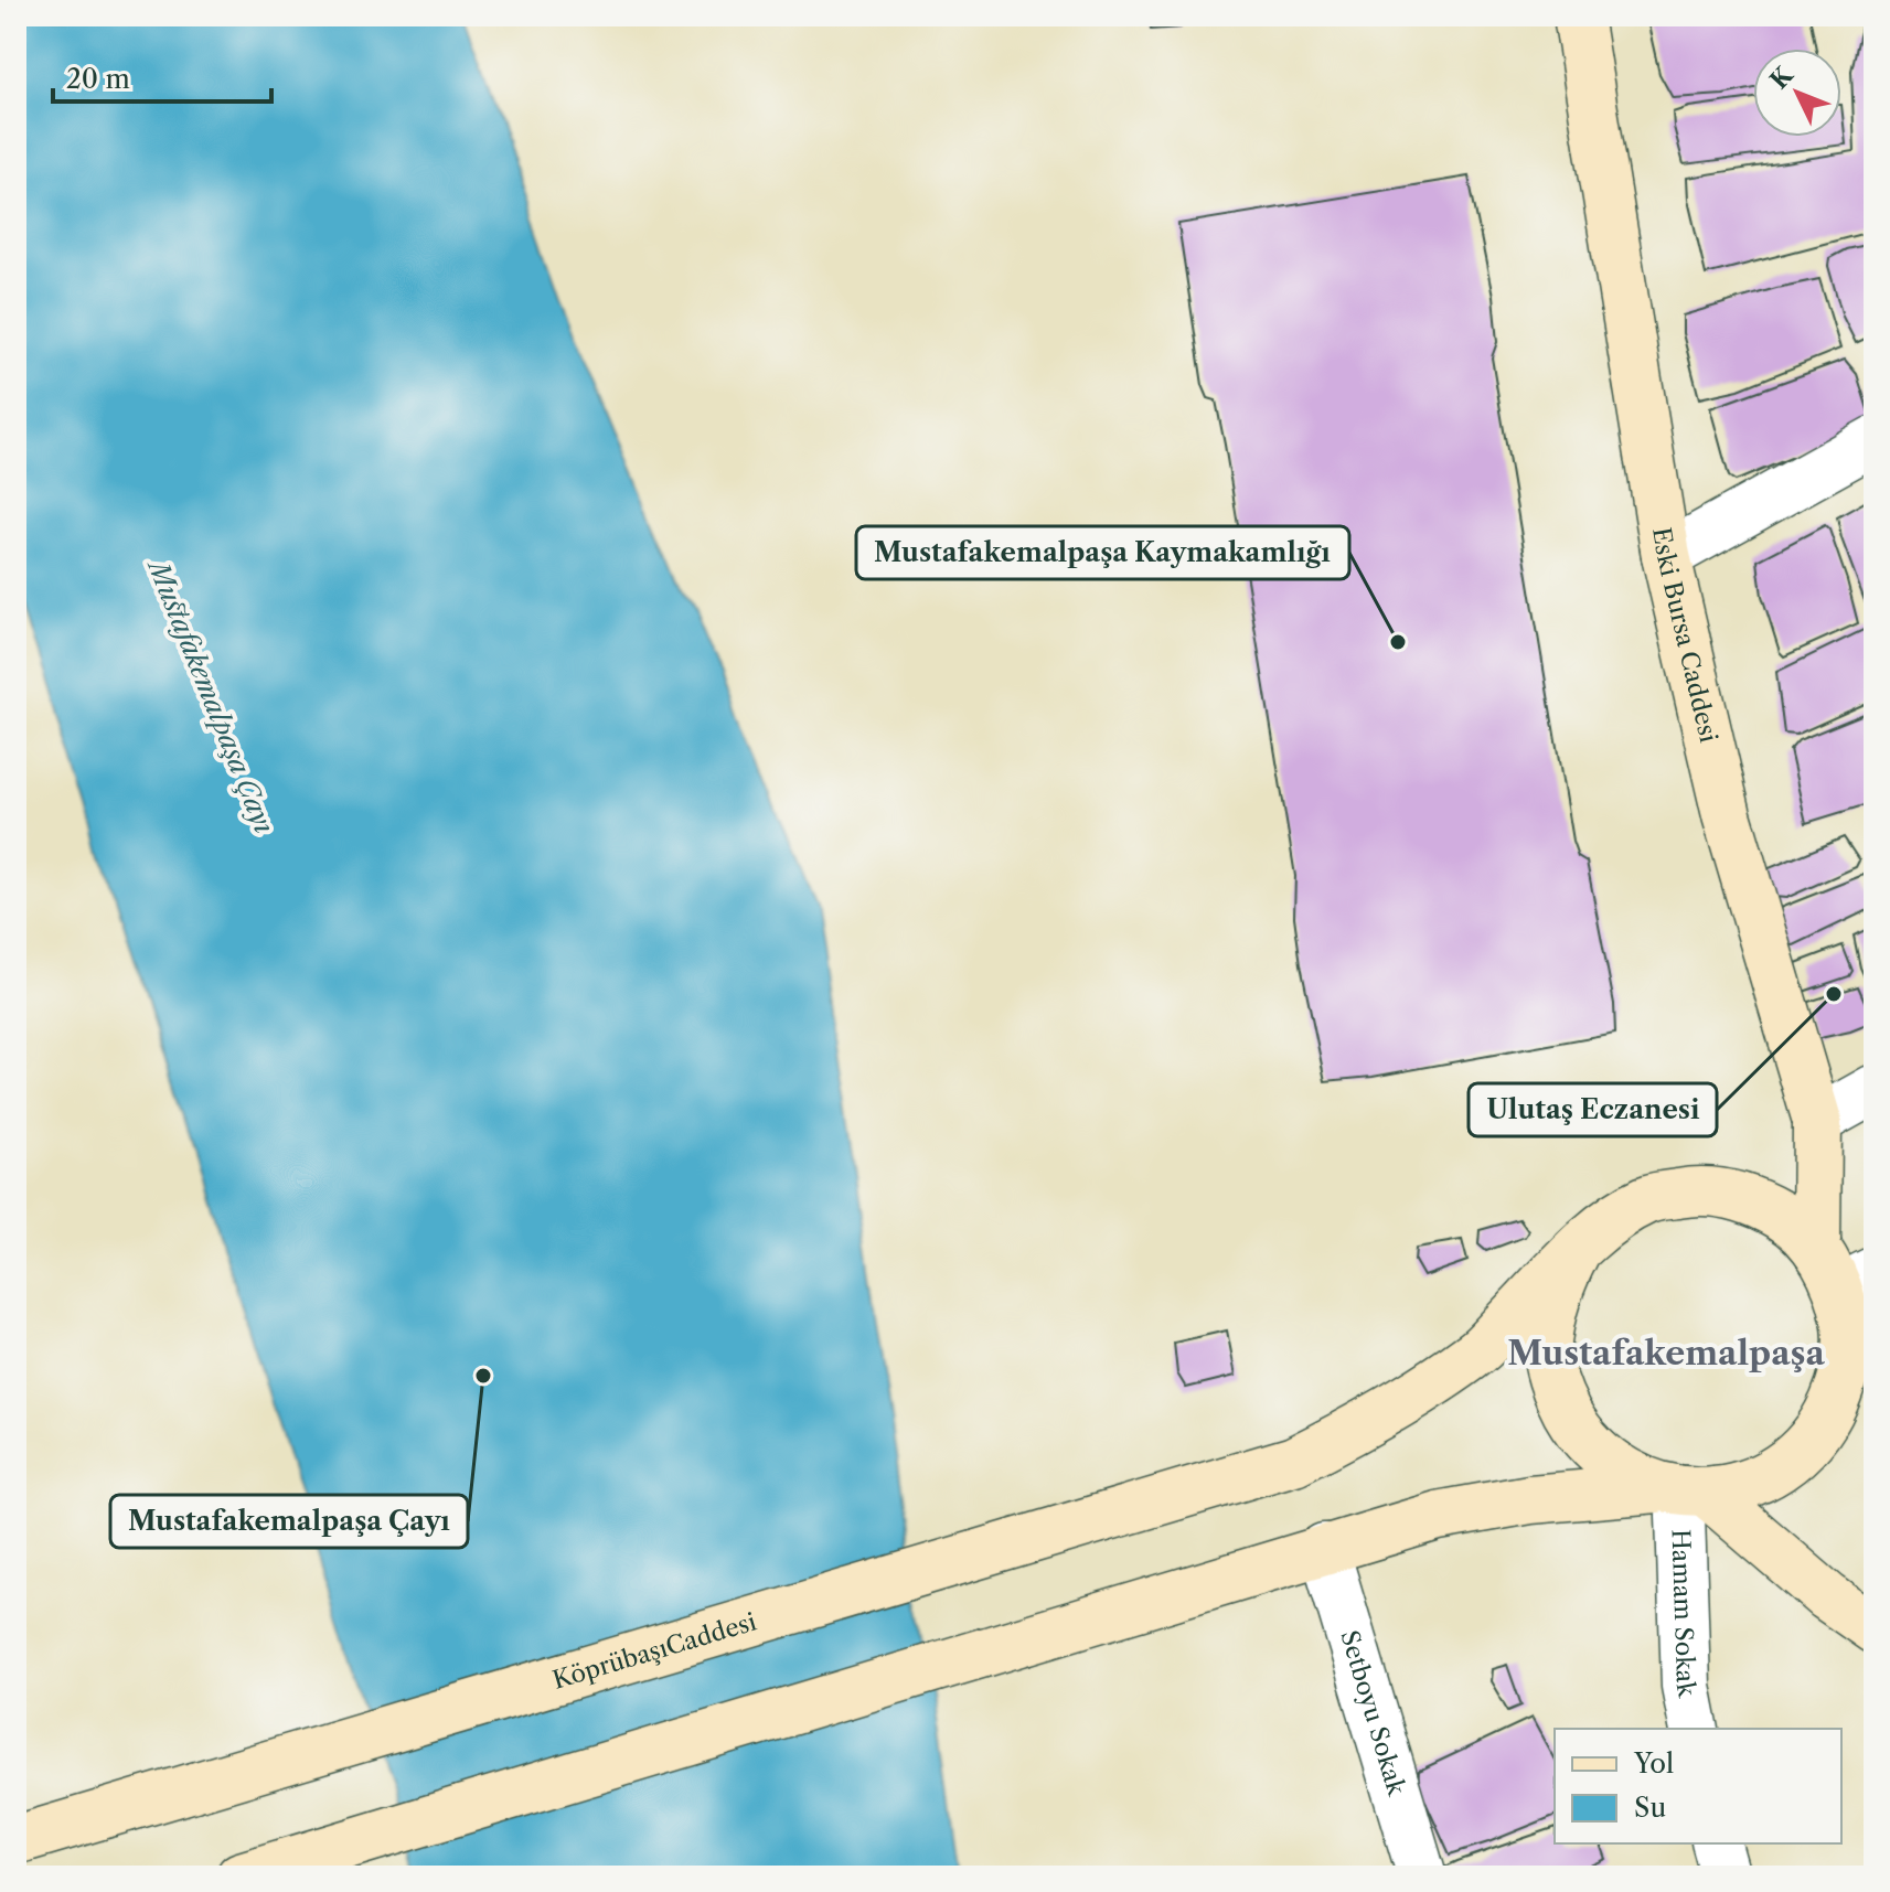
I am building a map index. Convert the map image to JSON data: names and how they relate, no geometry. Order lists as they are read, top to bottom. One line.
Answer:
{"streets":{"main road":["Eski Bursa Caddesi","KöprübaşıCaddesi"],"street":["Hamam Sokak","Setboyu Sokak"]},"crossings":[["Eski Bursa Caddesi","Hamam Sokak"],["Eski Bursa Caddesi","KöprübaşıCaddesi"],["Hamam Sokak","KöprübaşıCaddesi"]],"districts":["Mustafakemalpaşa"],"water":["Mustafakemalpaşa Çayı"],"places":["Mustafakemalpaşa Kaymakamlığı","Ulutaş Eczanesi","Mustafakemalpaşa Çayı"],"legend":["Yol","Su"],"scale_bar":"20 m","north":"top left"}
